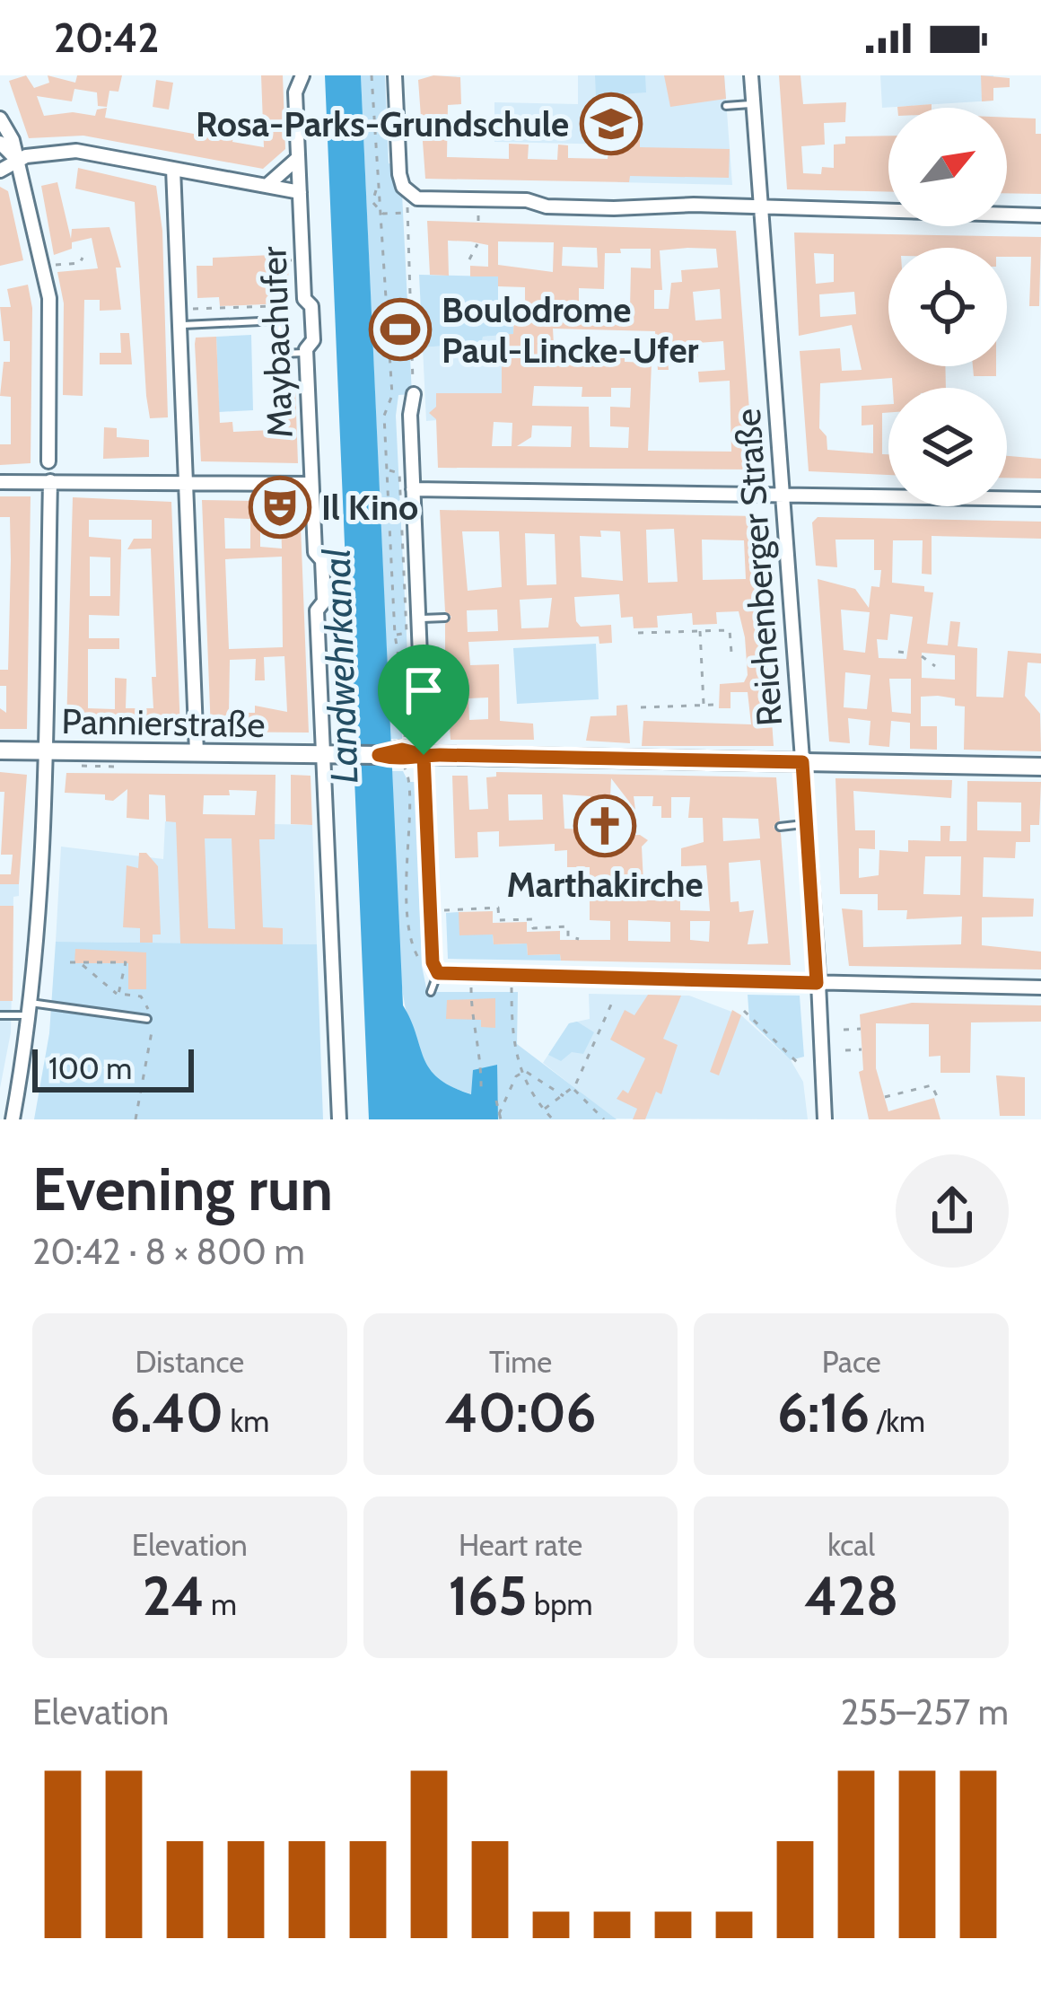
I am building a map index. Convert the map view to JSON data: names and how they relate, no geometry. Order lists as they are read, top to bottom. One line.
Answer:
{"streets":{"street":["Maybachufer","Reichenberger Straße","Pannierstraße"]},"crossings":[["Maybachufer","Pannierstraße"],["Reichenberger Straße","Pannierstraße"]],"water":["Landwehrkanal"],"places":{"school or university":["Rosa-Parks-Grundschule"],"sports":["Boulodrome Paul-Lincke-Ufer"],"theatre":["Il Kino"],"church":["Marthakirche"]},"scale_bar":"100 m","north":"top right","page":{"status":"20:42","scale":"100 m","heading":["Evening run","20:42 · 8 × 800 m"],"stats":[["Distance","6.40 km"],["Time","40:06"],["Pace","6:16 /km"],["Elevation","24 m"],["Heart rate","165 bpm"],["kcal","428"]],"chart":["Elevation","255–257 m"]}}
